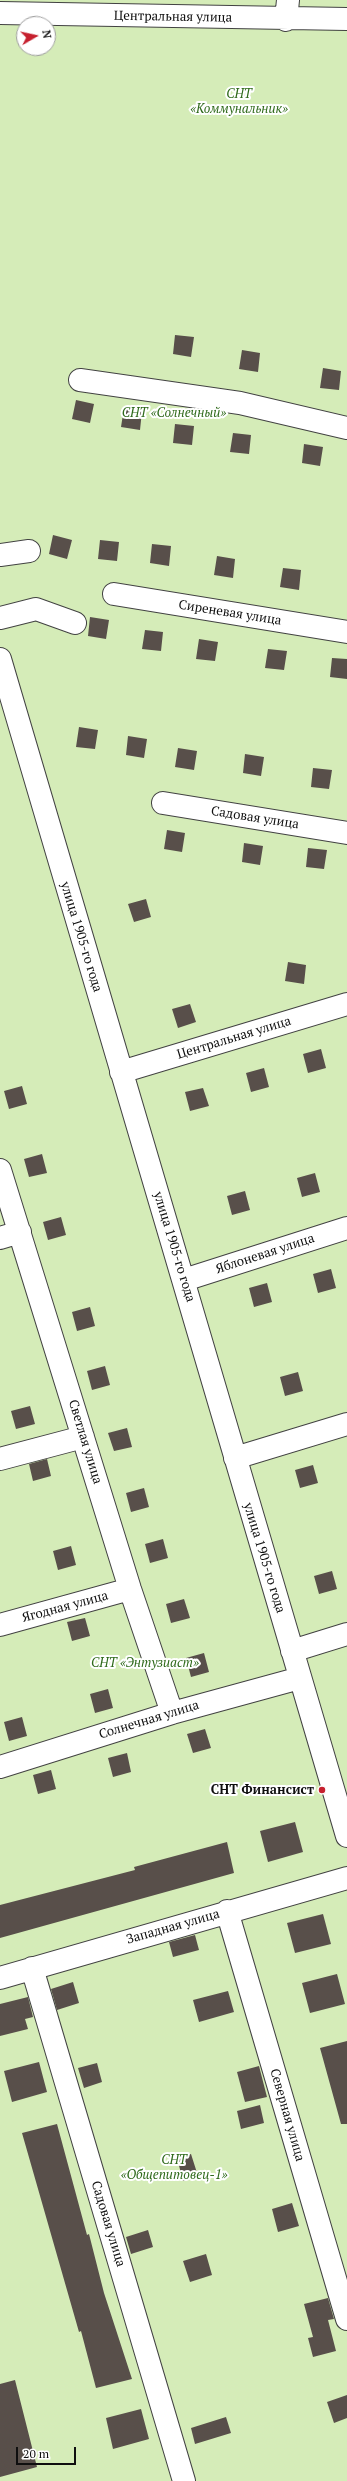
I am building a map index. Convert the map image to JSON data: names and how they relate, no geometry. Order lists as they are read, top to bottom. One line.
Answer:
{"streets":{"street":["Центральная улица","Сиреневая улица","Садовая улица","улица 1905-го года","Яблоневая улица","Светлая улица","Ягодная улица","Солнечная улица","Западная улица","Северная улица"]},"crossings":[["Центральная улица","улица 1905-го года"],["Садовая улица","Западная улица"],["улица 1905-го года","Яблоневая улица"],["улица 1905-го года","Солнечная улица"],["Светлая улица","Ягодная улица"],["Светлая улица","Солнечная улица"],["Западная улица","Северная улица"]],"parks":["СНТ «Коммунальник»","СНТ «Солнечный»","СНТ «Энтузиаст»","СНТ «Общепитовец-1»"],"places":["СНТ Финансист"],"scale_bar":"20 m","north":"right"}
